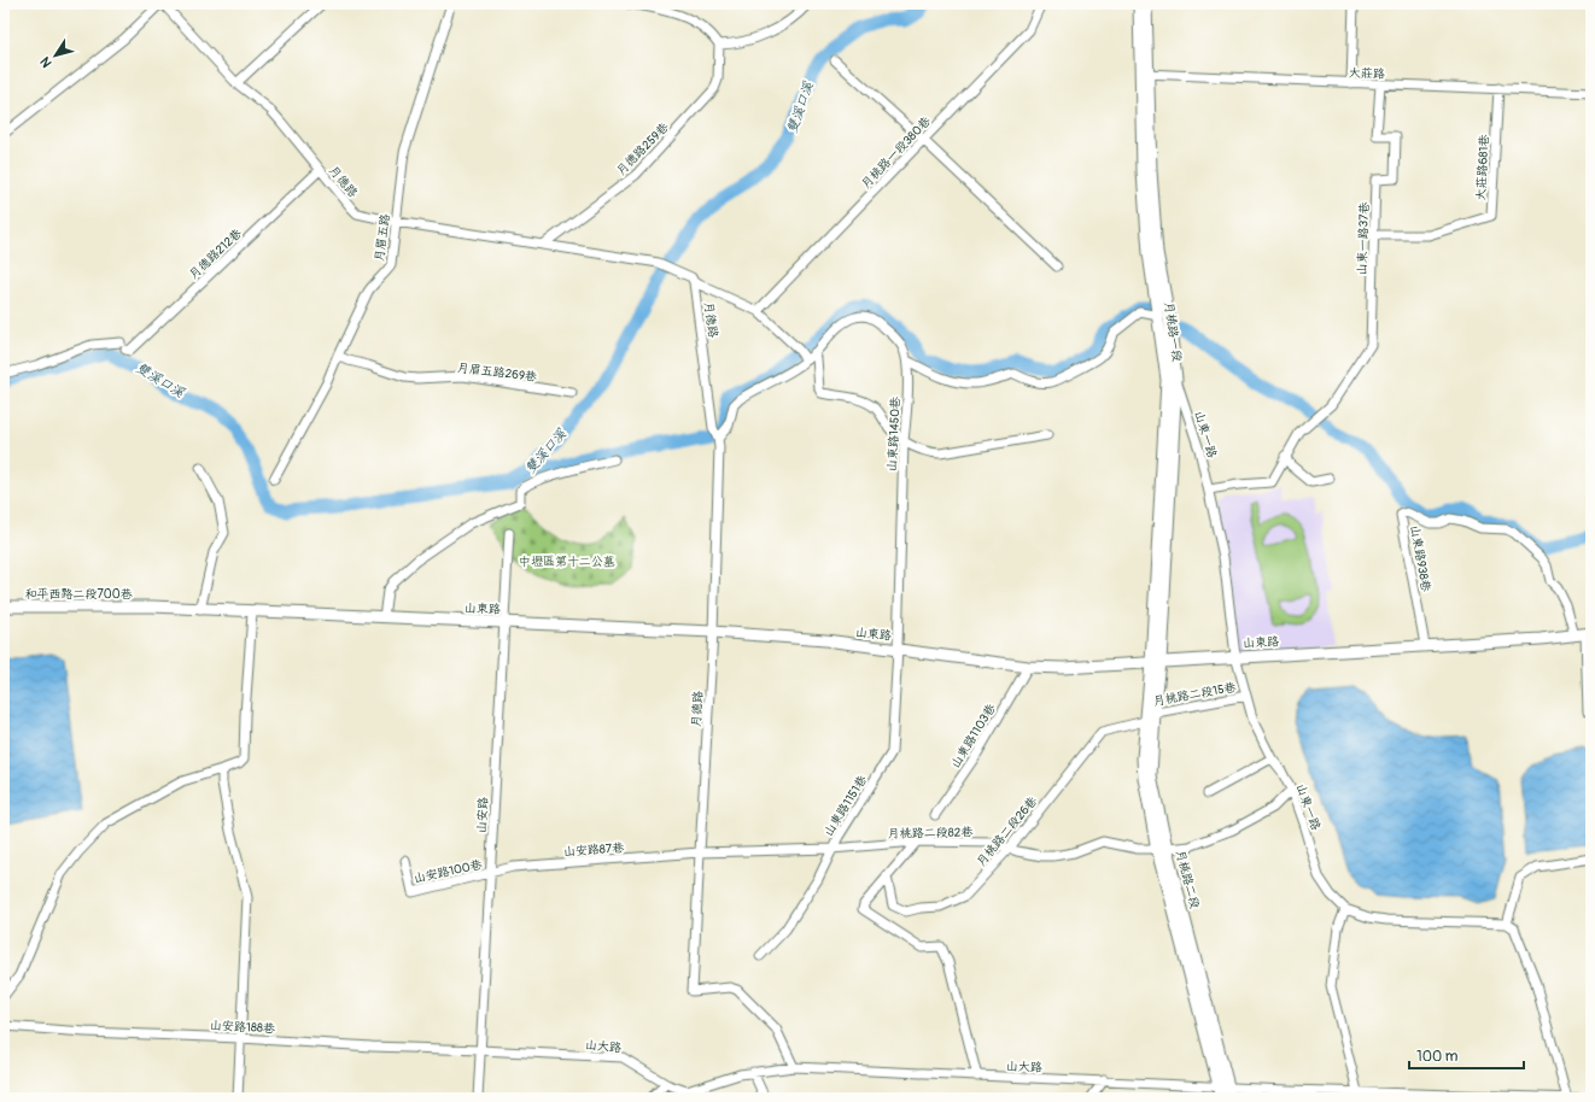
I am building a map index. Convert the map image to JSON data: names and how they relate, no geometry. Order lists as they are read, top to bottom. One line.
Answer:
{"streets":{"street":["大莊路","月德路259巷","月桃路一段380巷","大莊路681巷","月德路","月眉五路","山東一路37巷","月德路212巷","月桃路一段","月眉五路269巷","山東路1450巷","山東一路","山東路938巷","和平西路二段700巷","山東路","月桃路二段15巷","山東路1103巷","山東路1151巷","山安路","月桃路二段26巷","月桃路二段82巷","山安路87巷","山安路100巷","月桃路二段","山安路188巷","山大路"]},"crossings":[["大莊路","大莊路681巷"],["大莊路","山東一路37巷"],["大莊路","月桃路一段"],["月德路259巷","月德路"],["大莊路681巷","山東一路37巷"],["月德路","月眉五路"],["月德路","月德路212巷"],["月德路","山東路1450巷"],["月德路","山東路"],["月德路","月桃路二段82巷"],["月德路","山安路87巷"],["月德路","山大路"],["月眉五路","月眉五路269巷"],["月桃路一段","山東一路"],["月桃路一段","山東路"],["月桃路一段","月桃路二段"],["山東路1450巷","山東路"],["山東路1450巷","山東路1151巷"],["山東一路","山東路"],["山東一路","月桃路二段15巷"],["山東一路","月桃路二段82巷"],["山東路938巷","山東路"],["和平西路二段700巷","山東路"],["山東路","山東路1103巷"],["山東路","山東路1151巷"],["山東路","山安路"],["山東路","月桃路二段"],["月桃路二段15巷","月桃路二段26巷"],["月桃路二段15巷","月桃路二段"],["山東路1151巷","月桃路二段82巷"],["山安路","山安路87巷"],["山安路","山安路100巷"],["山安路","山安路188巷"],["山安路","山大路"],["月桃路二段26巷","月桃路二段82巷"],["月桃路二段26巷","月桃路二段"],["月桃路二段82巷","山安路87巷"],["月桃路二段82巷","月桃路二段"],["山安路87巷","山安路100巷"],["月桃路二段","山大路"],["山安路188巷","山大路"]],"water":["雙溪口溪"],"parks":["中壢區第十二公墓"],"scale_bar":"100 m","north":"bottom left"}
